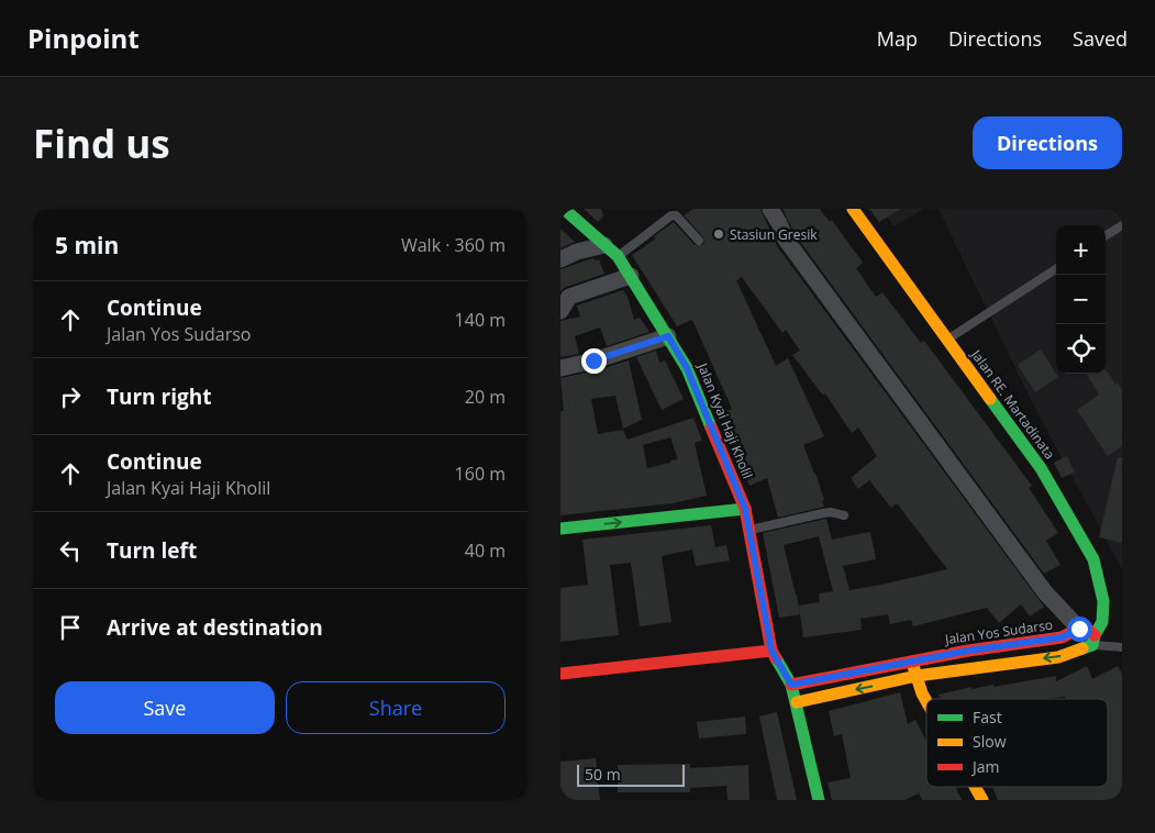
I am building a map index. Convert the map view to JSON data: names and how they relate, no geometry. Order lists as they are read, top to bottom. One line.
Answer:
{"streets":{"main road":["Jalan RE. Martadinata","Jalan Kyai Haji Kholil","Jalan Yos Sudarso"]},"crossings":[["Jalan RE. Martadinata","Jalan Yos Sudarso"],["Jalan Kyai Haji Kholil","Jalan Yos Sudarso"]],"places":["Stasiun Gresik"],"legend":["Fast","Slow","Jam"],"scale_bar":"50 m","page":{"header":"Pinpoint","nav":["Map","Directions","Saved"],"buttons":["Directions",["Save","Share"]],"title":"Find us","heading":["5 min","Walk · 360 m"],"map_buttons":["+","−"],"list":[["Continue","Jalan Yos Sudarso","140 m"],["Turn right","20 m"],["Continue","Jalan Kyai Haji Kholil","160 m"],["Turn left","40 m"],"Arrive at destination"],"scale":"50 m"}}
